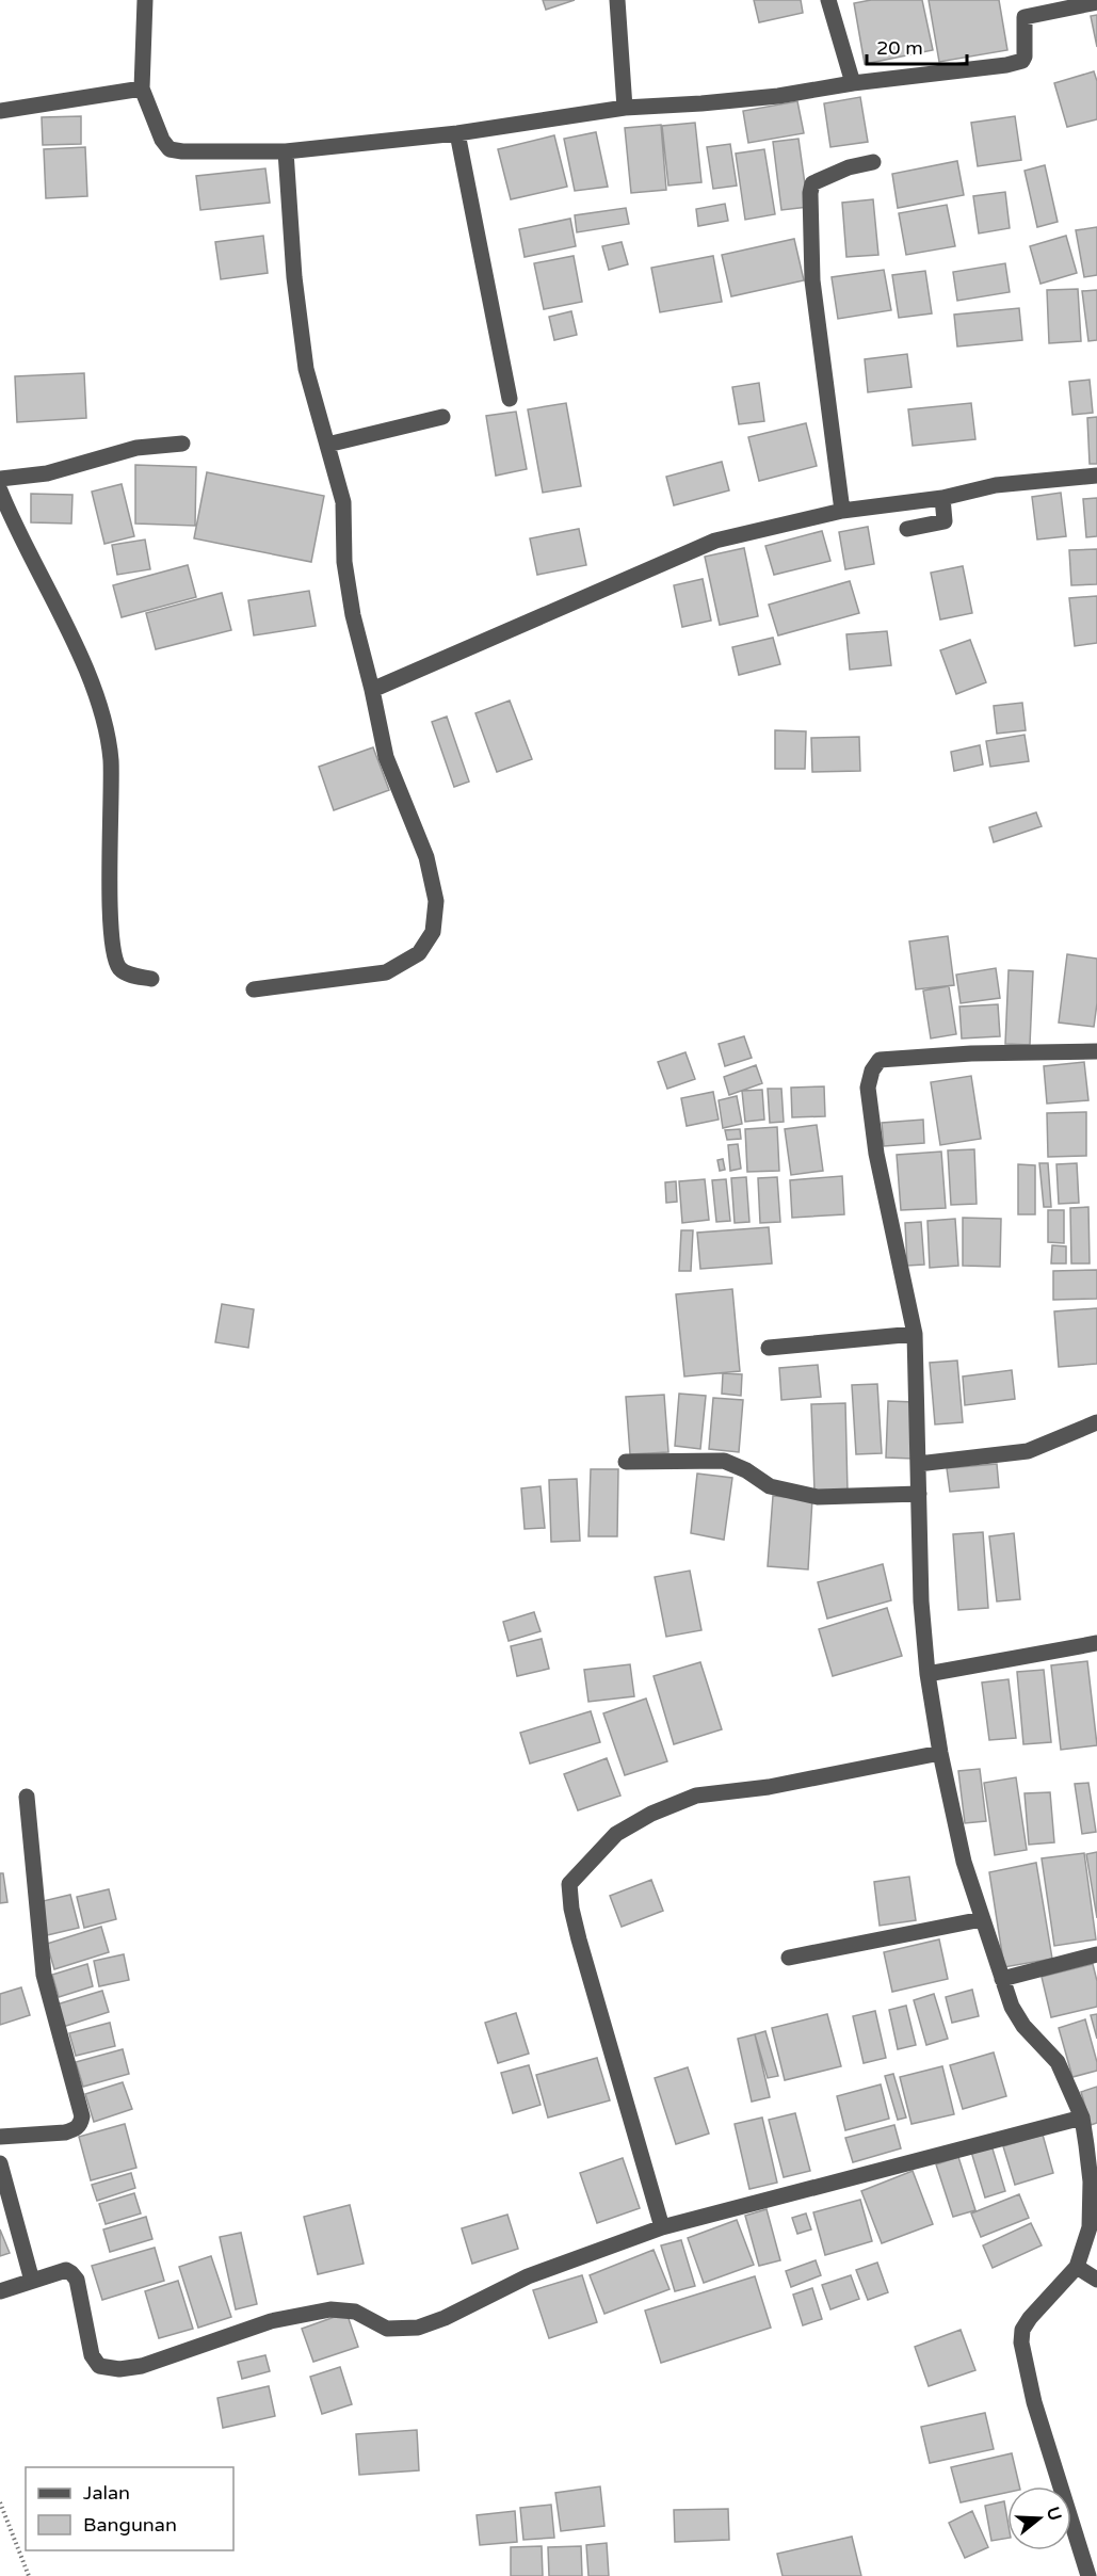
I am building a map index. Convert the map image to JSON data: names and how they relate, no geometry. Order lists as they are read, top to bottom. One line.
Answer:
{"legend":["Jalan","Bangunan"],"scale_bar":"20 m","north":"right"}
